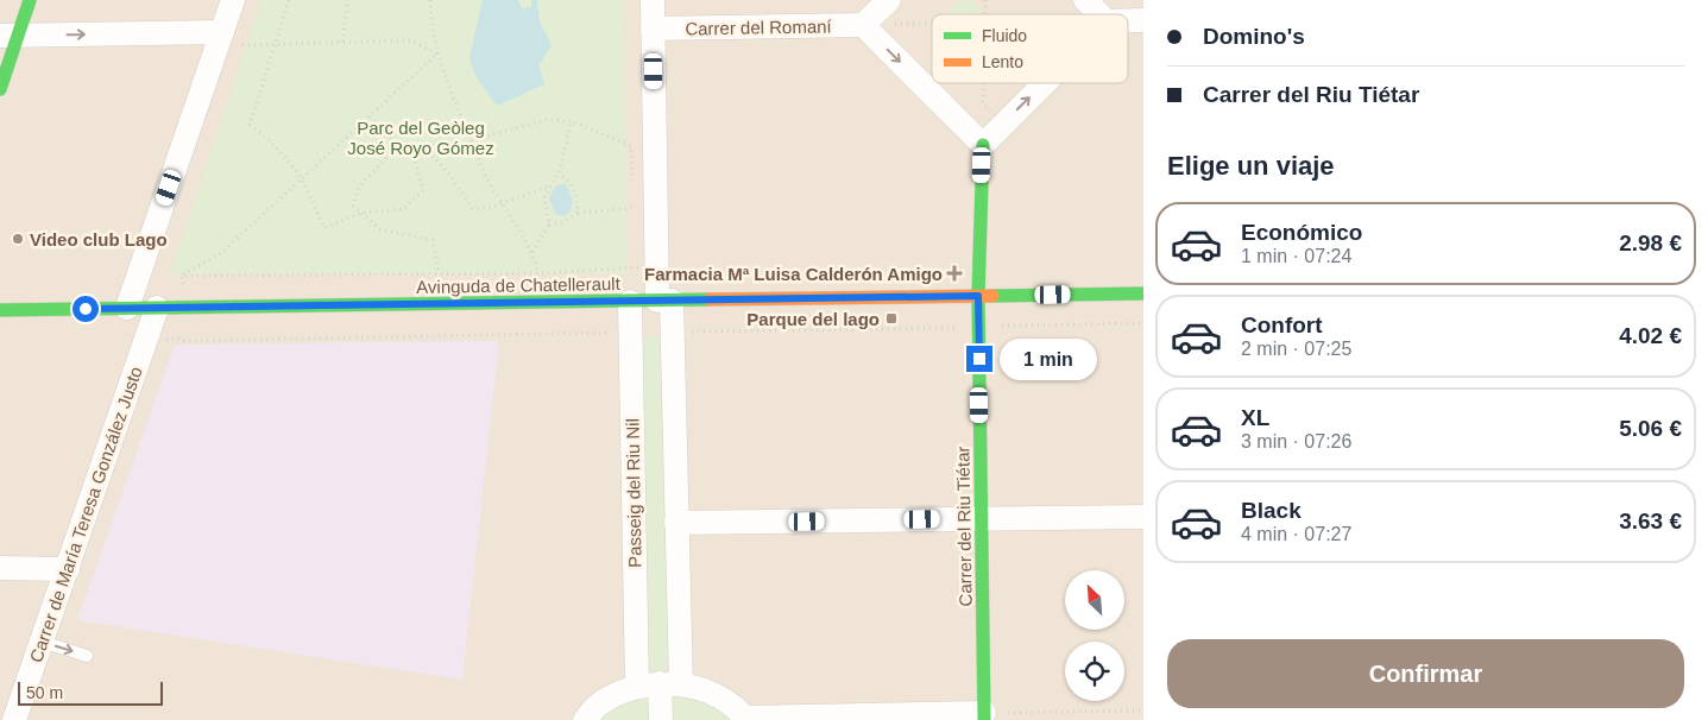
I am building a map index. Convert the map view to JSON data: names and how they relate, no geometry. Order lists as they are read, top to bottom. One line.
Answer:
{"streets":{"street":["Carrer del Romaní","Avinguda de Chatellerault","Passeig del Riu Nil","Carrer de María Teresa González Justo","Carrer del Riu Tiétar"]},"crossings":[["Carrer del Romaní","Passeig del Riu Nil"],["Avinguda de Chatellerault","Passeig del Riu Nil"],["Avinguda de Chatellerault","Carrer de María Teresa González Justo"],["Avinguda de Chatellerault","Carrer del Riu Tiétar"]],"parks":["Parc del Geòleg José Royo Gómez"],"places":{"other":["Video club Lago"],"health":["Farmacia Mª Luisa Calderón Amigo"],"transit":["Parque del lago"]},"legend":["Fluido","Lento"],"scale_bar":"50 m","north":"top left","page":{"banner":["Domino's","Carrer del Riu Tiétar"],"heading":"Elige un viaje","list":[{"name":"Económico","note":"1 min · 07:24","value":"2.98 €"},{"name":"Confort","note":"2 min · 07:25","value":"4.02 €"},{"name":"XL","note":"3 min · 07:26","value":"5.06 €"},{"name":"Black","note":"4 min · 07:27","value":"3.63 €"}],"bubble":"1 min","buttons":"Confirmar","scale":"50 m"}}
